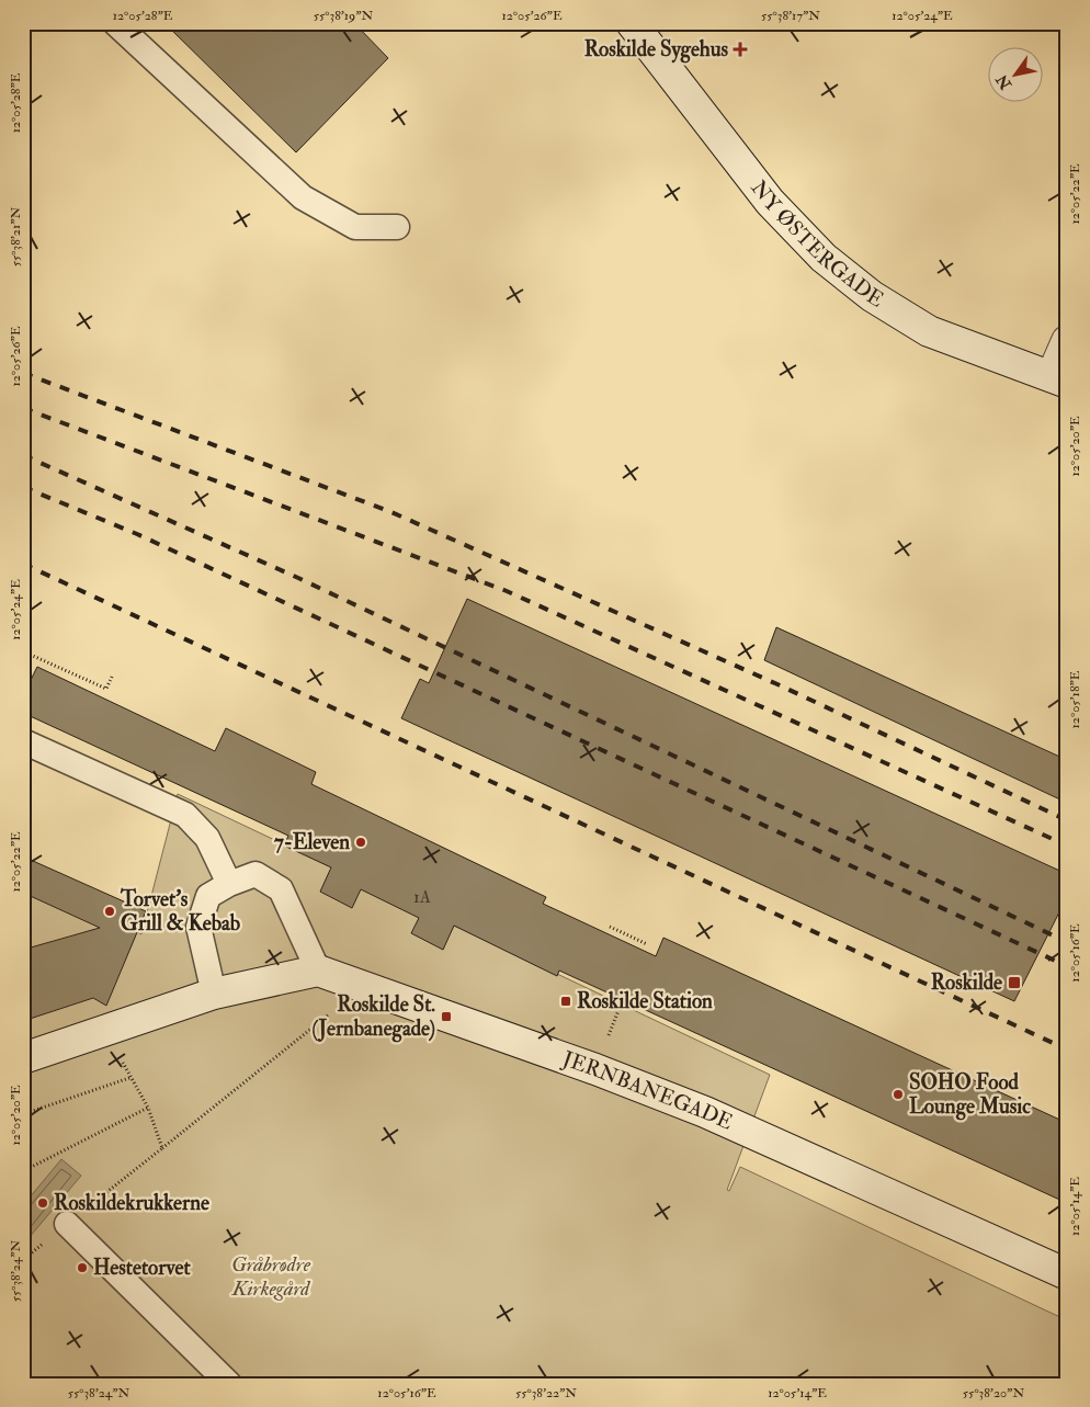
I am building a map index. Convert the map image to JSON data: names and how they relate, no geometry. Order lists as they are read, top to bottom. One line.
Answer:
{"streets":{"street":["NY ØSTERGADE","JERNBANEGADE"]},"parks":["Gråbrødre Kirkegård"],"places":{"health":["Roskilde Sygehus"],"other":["7-Eleven","Torvet's Grill & Kebab","SOHO Food Lounge Music","Roskildekrukkerne","Hestetorvet"],"transit":["Roskilde","Roskilde Station","Roskilde St. (Jernbanegade)"]},"house_numbers":["1A"],"north":"bottom left","coordinates":["12°05'28\"E","55°38'19\"N","12°05'26\"E","55°38'17\"N","12°05'24\"E","12°05'22\"E","55°38'21\"N","12°05'20\"E","12°05'18\"E","12°05'16\"E","12°05'14\"E","55°38'24\"N","55°38'22\"N","55°38'20\"N"]}
